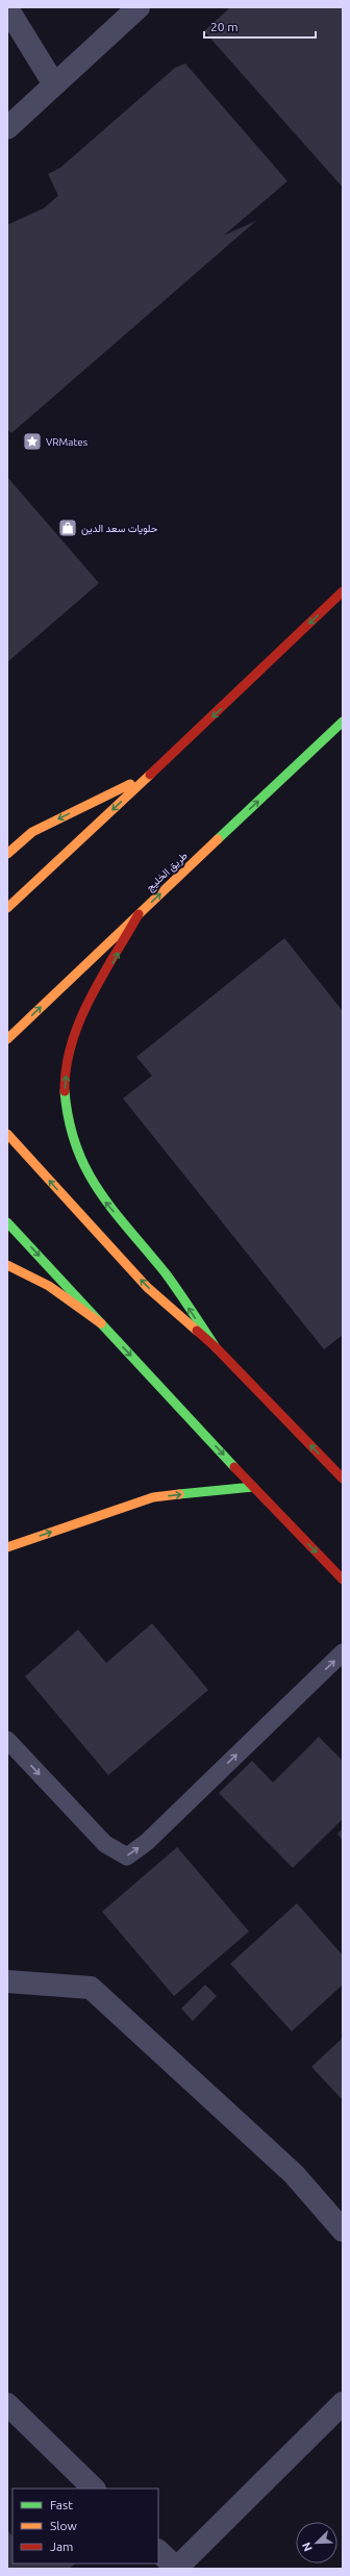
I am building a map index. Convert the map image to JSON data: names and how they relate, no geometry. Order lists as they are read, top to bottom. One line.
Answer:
{"streets":{"main road":["طريق الخليج"]},"one_way":["طريق الخليج"],"places":{"place":["VRMates"],"shop":["حلويات سعد الدين"]},"legend":["Fast","Slow","Jam"],"scale_bar":"20 m","north":"bottom left"}
